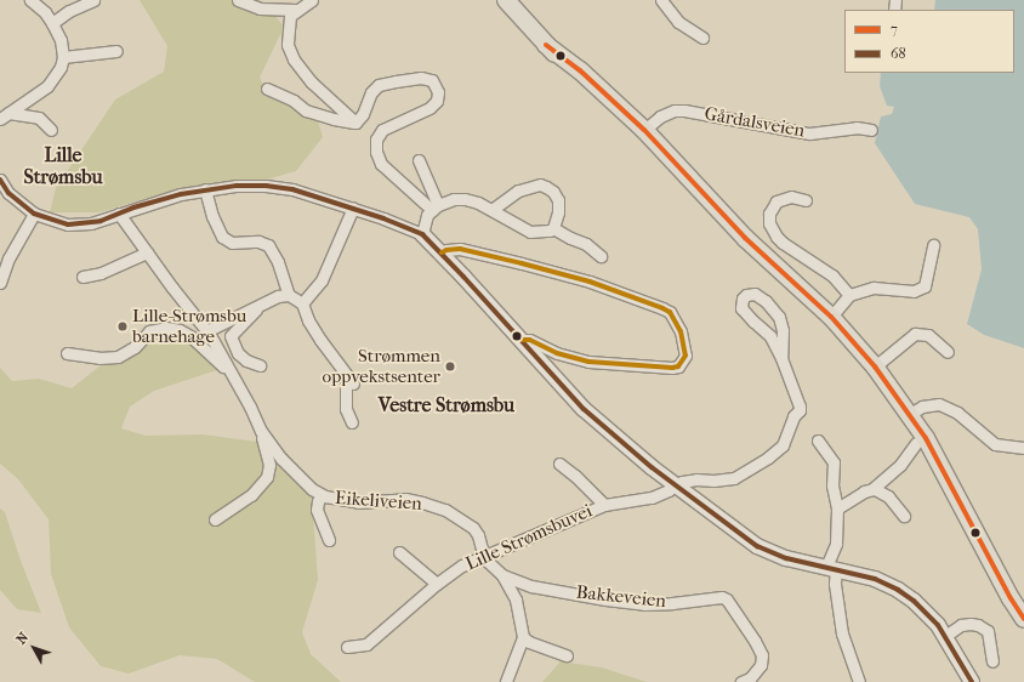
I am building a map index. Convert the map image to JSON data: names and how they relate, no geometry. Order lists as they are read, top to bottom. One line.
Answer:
{"streets":{"street":["Gårdalsveien","Eikeliveien","Lille Strømsbuvei","Bakkeveien"]},"crossings":[["Eikeliveien","Lille Strømsbuvei"],["Eikeliveien","Bakkeveien"],["Lille Strømsbuvei","Bakkeveien"]],"districts":["Lille Strømsbu","Vestre Strømsbu"],"places":["Lille-Strømsbu barnehage","Strømmen oppvekstsenter"],"lines":["transit line 7","transit line 68"],"legend":["7","68"],"north":"top left"}
